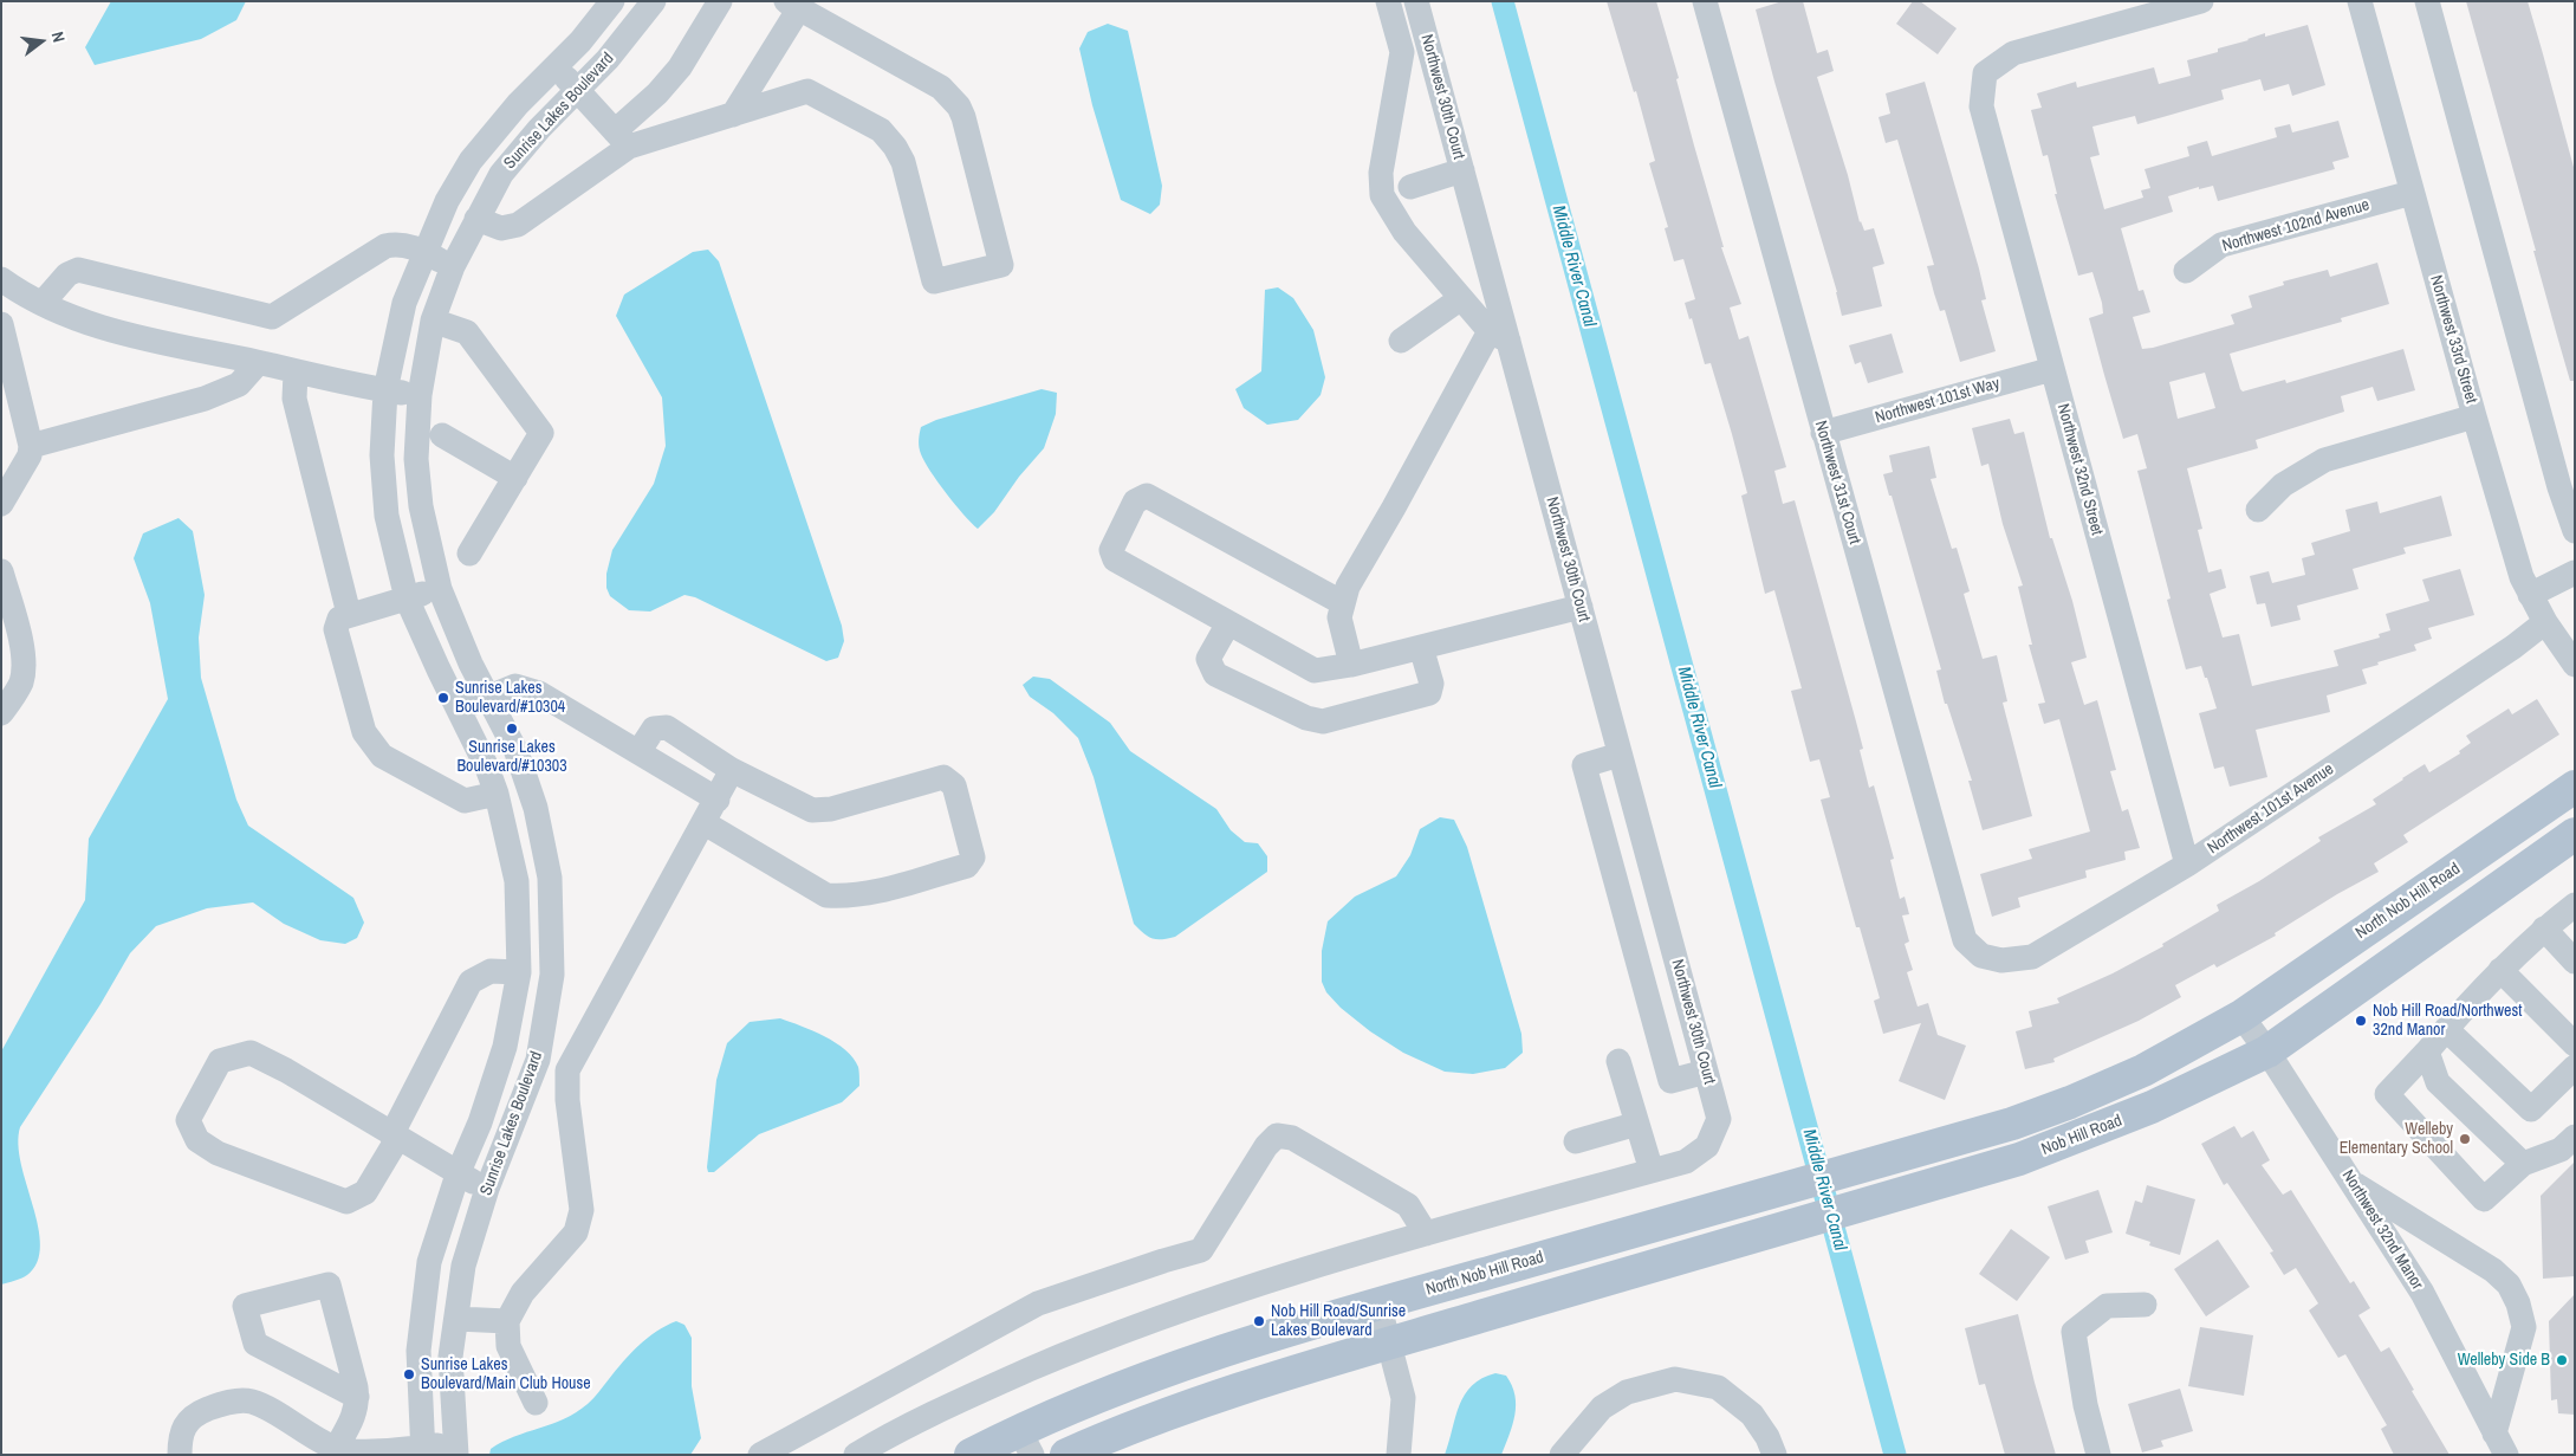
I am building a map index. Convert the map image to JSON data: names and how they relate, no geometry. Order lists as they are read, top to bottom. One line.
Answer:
{"streets":{"main road":["North Nob Hill Road","Nob Hill Road"],"street":["Northwest 30th Court","Sunrise Lakes Boulevard","Northwest 102nd Avenue","Northwest 33rd Street","Northwest 101st Way","Northwest 32nd Street","Northwest 31st Court","Northwest 101st Avenue","Northwest 32nd Manor"]},"crossings":[["Northwest 102nd Avenue","Northwest 33rd Street"],["Northwest 33rd Street","Northwest 101st Avenue"],["Northwest 101st Way","Northwest 32nd Street"],["Northwest 101st Way","Northwest 31st Court"],["Northwest 32nd Street","Northwest 101st Avenue"],["Northwest 31st Court","Northwest 101st Avenue"],["North Nob Hill Road","Northwest 32nd Manor"],["Nob Hill Road","Northwest 32nd Manor"]],"water":["Middle River Canal"],"places":["Sunrise Lakes Boulevard/#10304","Sunrise Lakes Boulevard/#10303","Nob Hill Road/Northwest 32nd Manor","Welleby Elementary School","Nob Hill Road/Sunrise Lakes Boulevard","Welleby Side B","Sunrise Lakes Boulevard/Main Club House"],"north":"right"}
